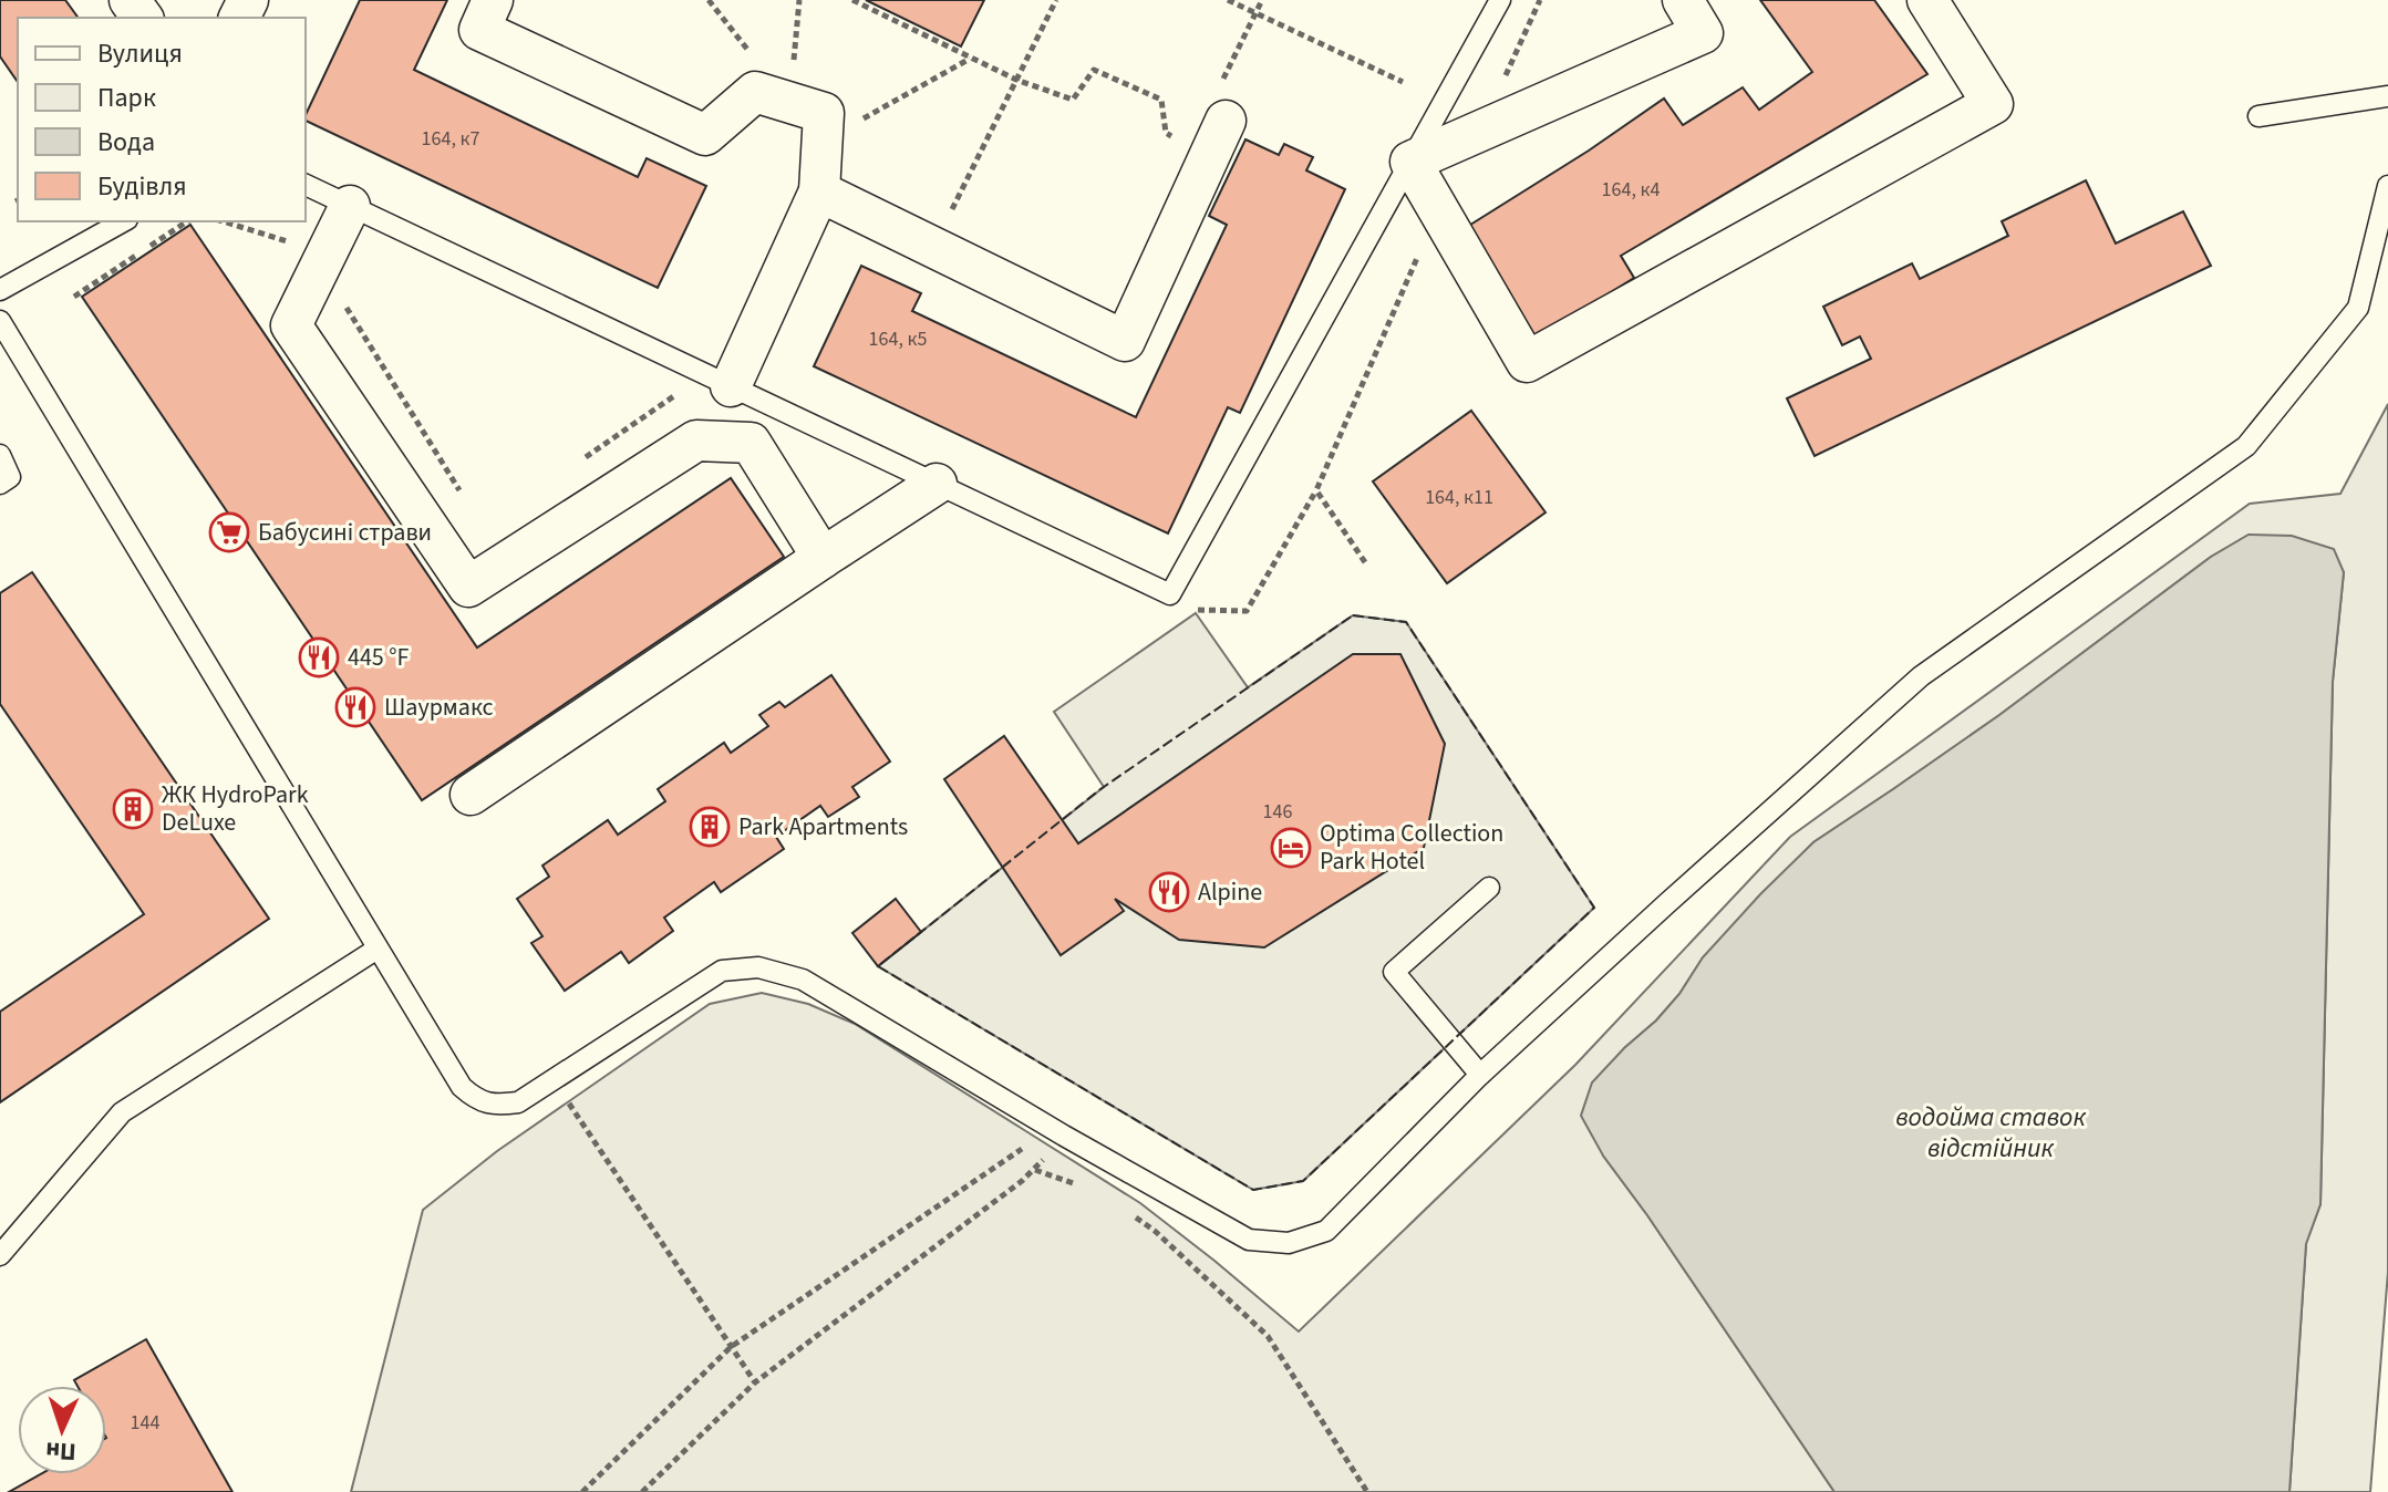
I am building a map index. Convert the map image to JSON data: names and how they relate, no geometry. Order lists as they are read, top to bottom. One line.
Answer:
{"water":["водойма ставок відстійник"],"places":{"supermarket":["Бабусині страви"],"restaurant":["445 °F","Шаурмакс","Alpine"],"building":["ЖК HydroPark DeLuxe","Park Apartments"],"hotel":["Optima Collection Park Hotel"]},"house_numbers":["164, к7","164, к4","164, к5","164, к11","146","144"],"legend":["Вулиця","Парк","Вода","Будівля"],"north":"bottom"}
